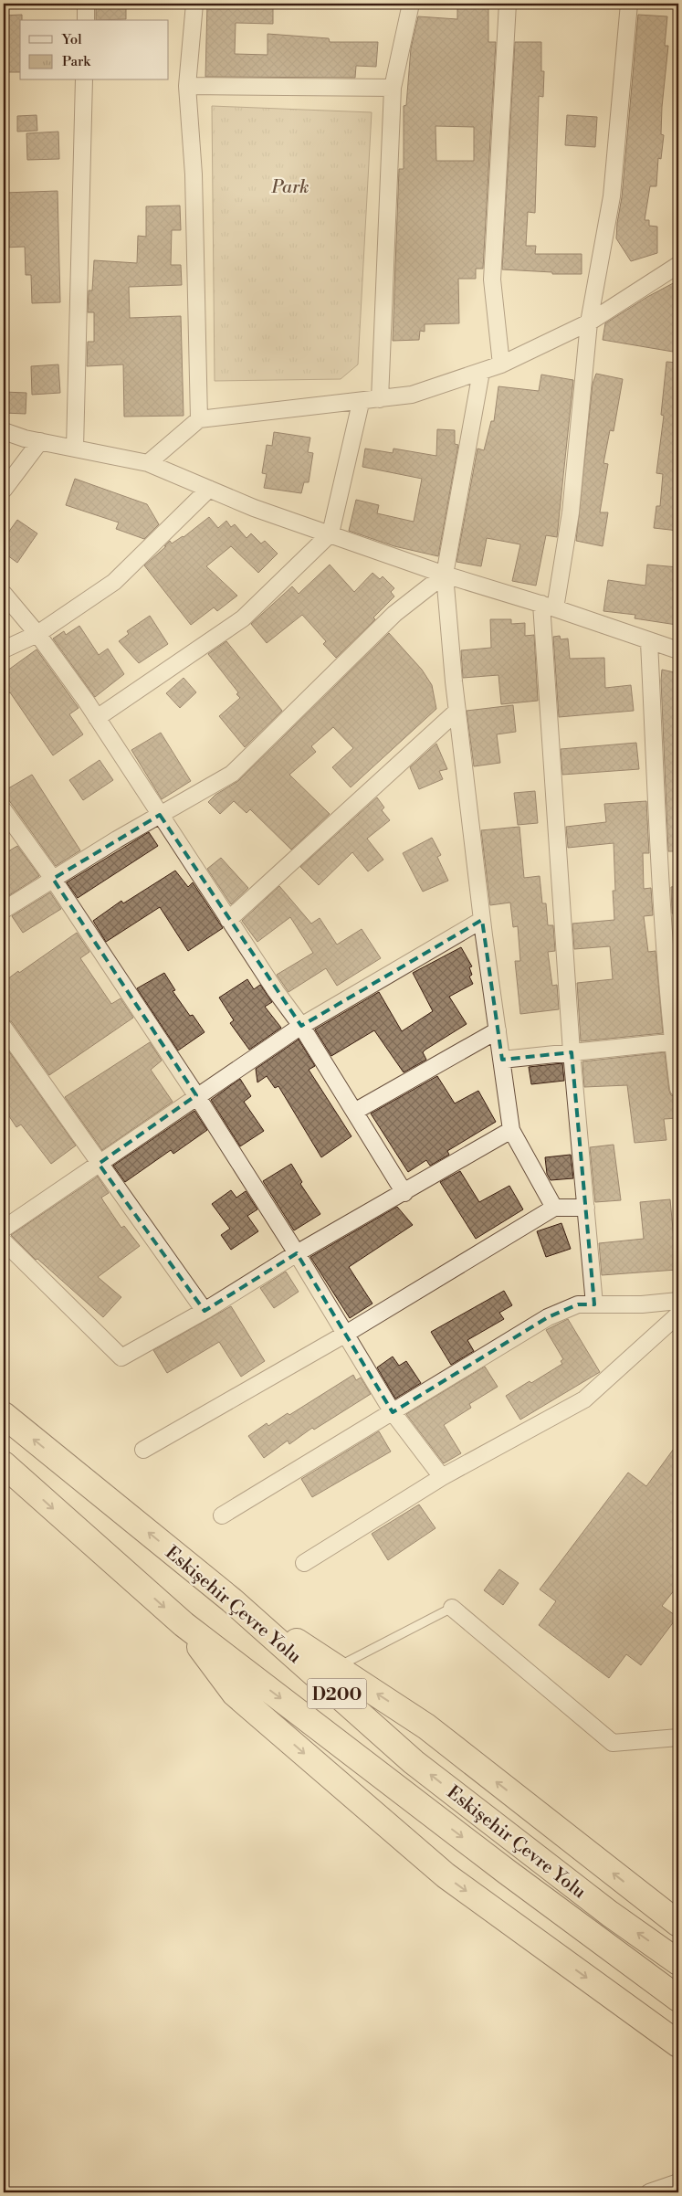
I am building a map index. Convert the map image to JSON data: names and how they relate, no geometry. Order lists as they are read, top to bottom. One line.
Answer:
{"streets":{"highway":["Eskişehir Çevre Yolu","D200"]},"parks":["Park"],"legend":["Yol","Park"]}
